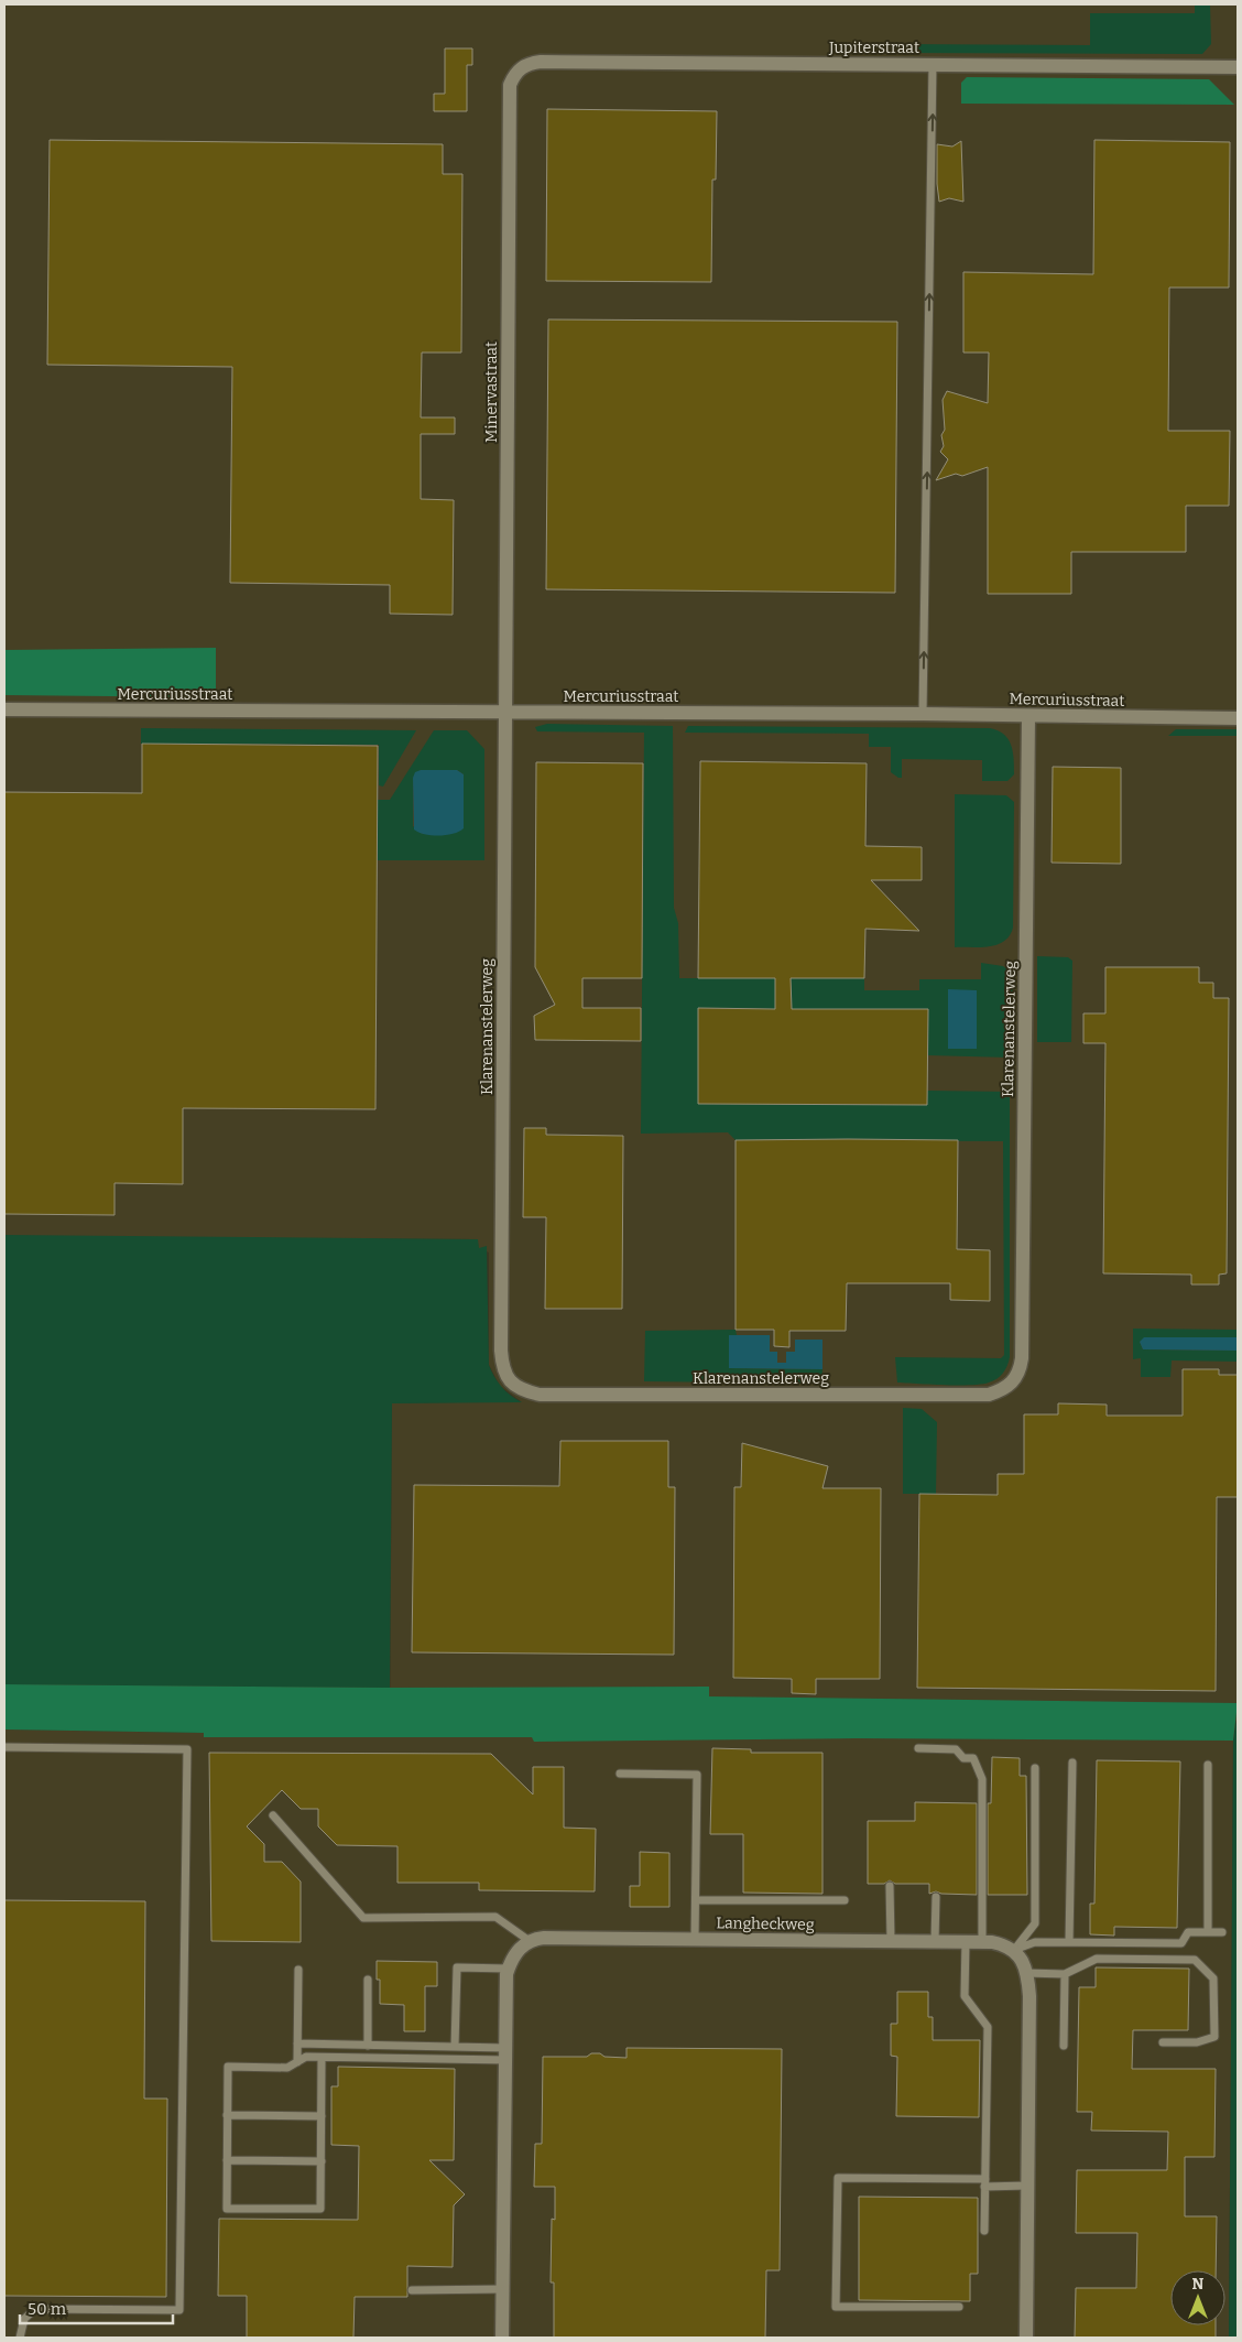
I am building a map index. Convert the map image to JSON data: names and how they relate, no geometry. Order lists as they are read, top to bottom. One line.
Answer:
{"streets":{"street":["Jupiterstraat","Minervastraat","Mercuriusstraat","Klarenanstelerweg","Langheckweg"]},"crossings":[["Jupiterstraat","Minervastraat"],["Minervastraat","Mercuriusstraat"],["Minervastraat","Klarenanstelerweg"],["Mercuriusstraat","Klarenanstelerweg"]],"scale_bar":"50 m","north":"top"}
